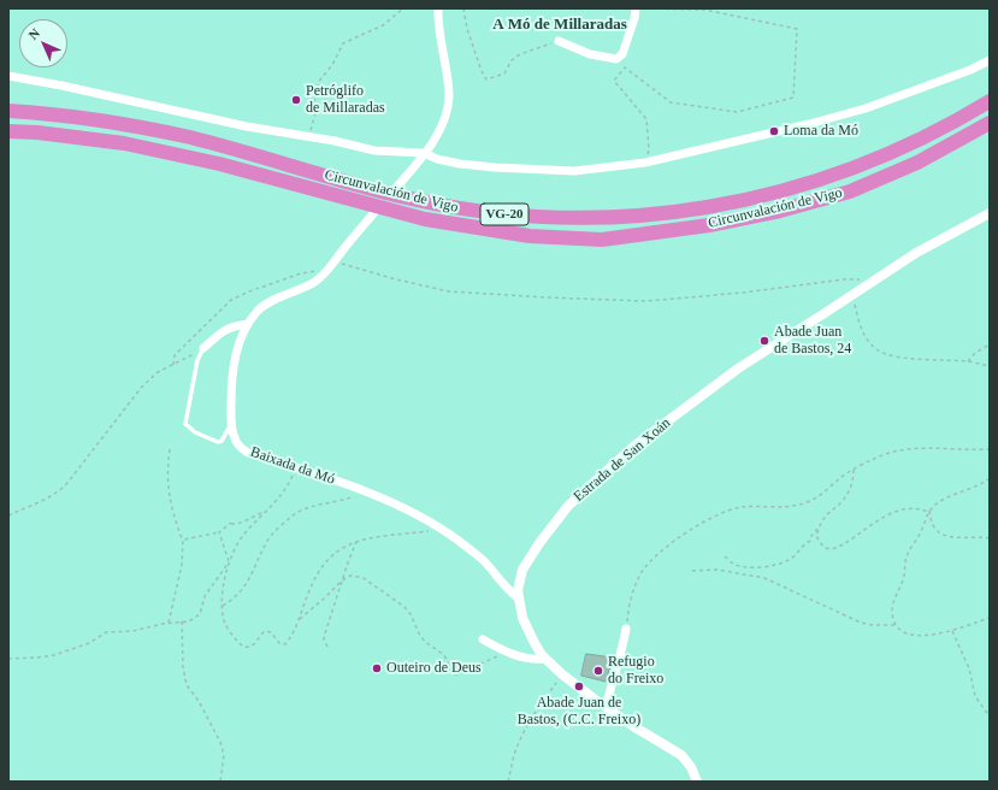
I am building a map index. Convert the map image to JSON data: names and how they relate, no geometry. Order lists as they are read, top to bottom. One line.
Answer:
{"streets":{"highway":["Circunvalación de Vigo","VG-20"],"street":["Estrada de San Xoán","Baixada da Mó"]},"crossings":[["Estrada de San Xoán","Baixada da Mó"]],"districts":["A Mó de Millaradas"],"places":["Petróglifo de Millaradas","Loma da Mó","Abade Juan de Bastos, 24","Outeiro de Deus","Refugio do Freixo","Abade Juan de Bastos, (C.C. Freixo)"],"north":"top left"}
